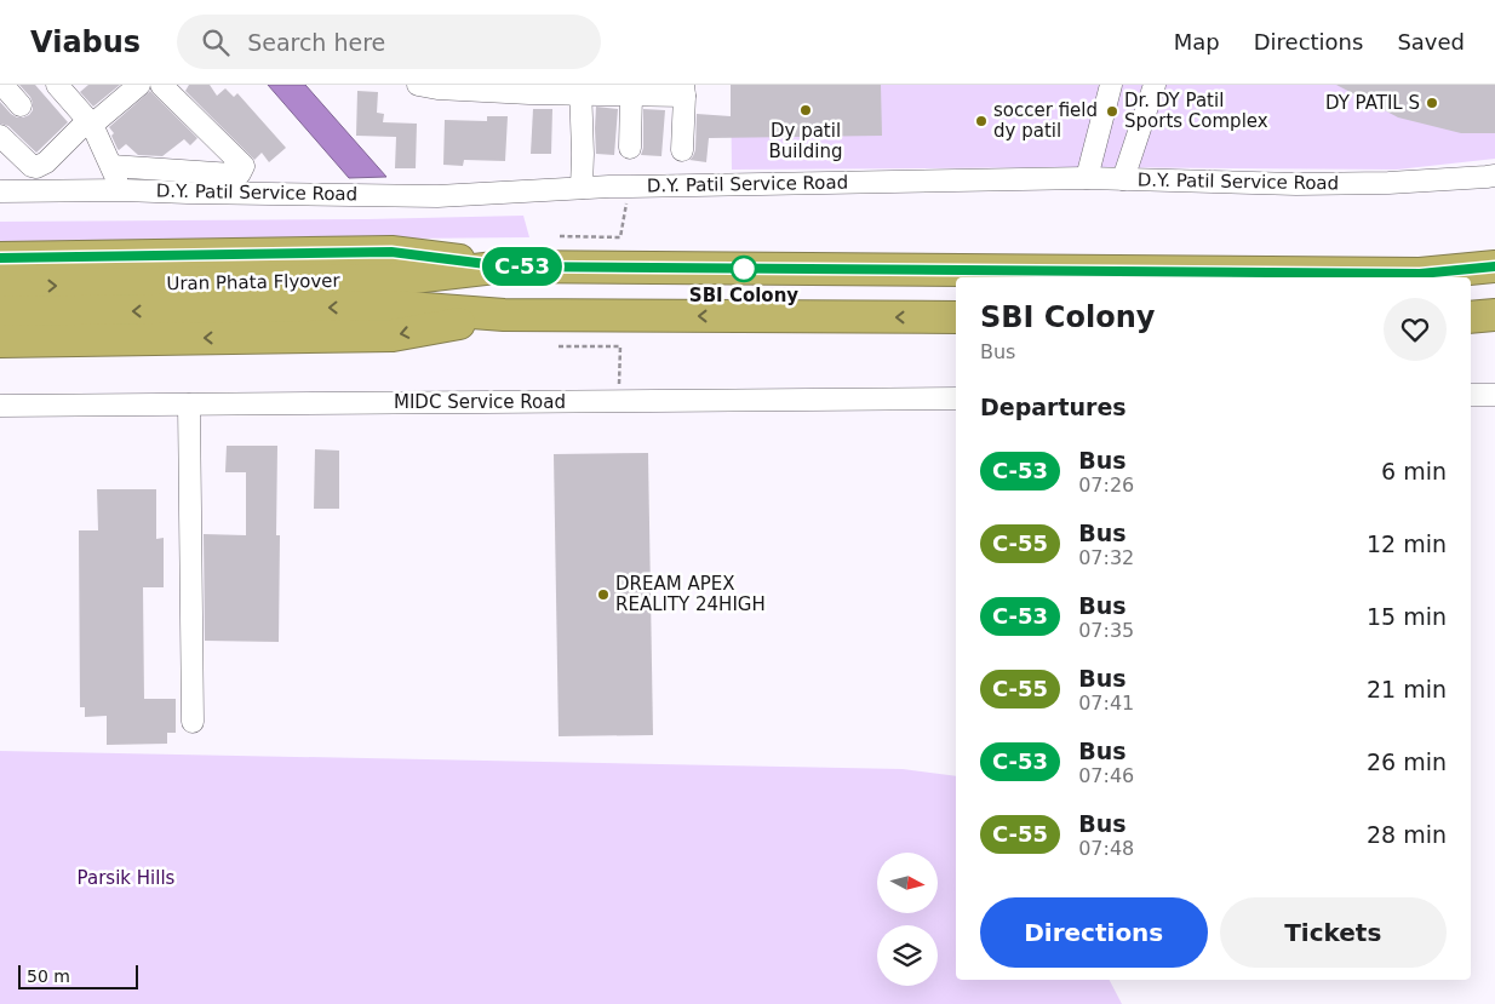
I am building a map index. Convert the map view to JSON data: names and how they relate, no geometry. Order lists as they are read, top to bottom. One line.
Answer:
{"streets":{"highway":["Uran Phata Flyover"],"street":["D.Y. Patil Service Road","MIDC Service Road"]},"parks":["Parsik Hills"],"places":["DY PATIL S","Dy patil Building","Dr. DY Patil Sports Complex","soccer field dy patil","SBI Colony","DREAM APEX REALITY 24HIGH"],"lines":["bus line C-53"],"scale_bar":"50 m","north":"right","page":{"header":"Viabus","search":"Search here","nav":["Map","Directions","Saved"],"on_map":"C-53","heading":[["SBI Colony","Bus"],"Departures"],"list":[{"mark":"C-53","name":"Bus","note":"07:26","value":"6 min"},{"mark":"C-55","name":"Bus","note":"07:32","value":"12 min"},{"mark":"C-53","name":"Bus","note":"07:35","value":"15 min"},{"mark":"C-55","name":"Bus","note":"07:41","value":"21 min"},{"mark":"C-53","name":"Bus","note":"07:46","value":"26 min"},{"mark":"C-55","name":"Bus","note":"07:48","value":"28 min"}],"buttons":["Directions","Tickets"],"scale":"50 m"}}
